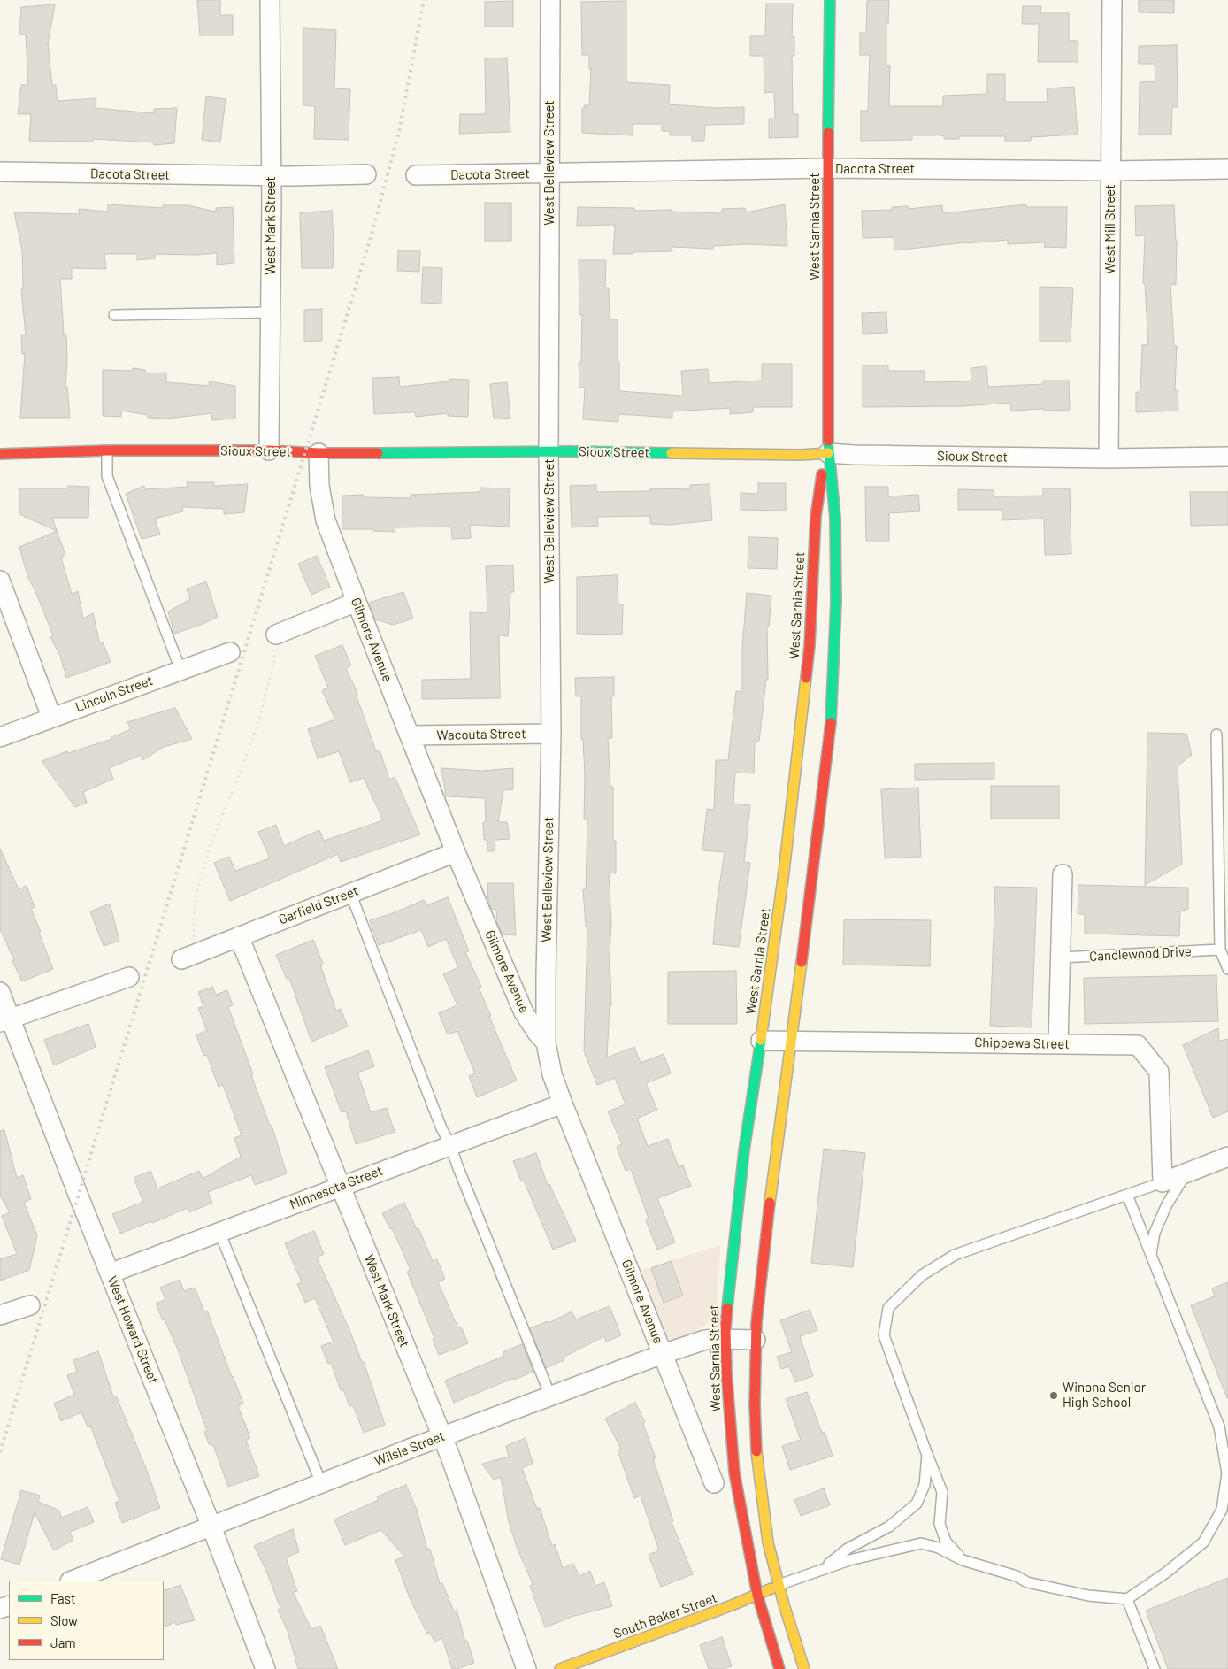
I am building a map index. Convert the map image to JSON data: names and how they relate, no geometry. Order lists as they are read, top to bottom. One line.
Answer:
{"streets":{"street":["West Belleview Street","Dacota Street","West Mark Street","West Sarnia Street","West Mill Street","Sioux Street","Gilmore Avenue","Lincoln Street","Wacouta Street","Garfield Street","Chippewa Street","Minnesota Street","West Howard Street","Wilsie Street","South Baker Street"],"lane":["Candlewood Drive"]},"crossings":[["West Belleview Street","Dacota Street"],["West Belleview Street","Sioux Street"],["West Belleview Street","Gilmore Avenue"],["West Belleview Street","Wacouta Street"],["Dacota Street","West Mark Street"],["Dacota Street","West Sarnia Street"],["Dacota Street","West Mill Street"],["West Mark Street","Sioux Street"],["West Mark Street","Garfield Street"],["West Mark Street","Minnesota Street"],["West Mark Street","Wilsie Street"],["West Sarnia Street","Sioux Street"],["West Sarnia Street","Chippewa Street"],["West Sarnia Street","Wilsie Street"],["West Sarnia Street","South Baker Street"],["West Mill Street","Sioux Street"],["Sioux Street","Gilmore Avenue"],["Gilmore Avenue","Wacouta Street"],["Gilmore Avenue","Garfield Street"],["Gilmore Avenue","Minnesota Street"],["Gilmore Avenue","Wilsie Street"],["Minnesota Street","West Howard Street"],["West Howard Street","Wilsie Street"]],"places":["Winona Senior High School"],"legend":["Fast","Slow","Jam"]}
